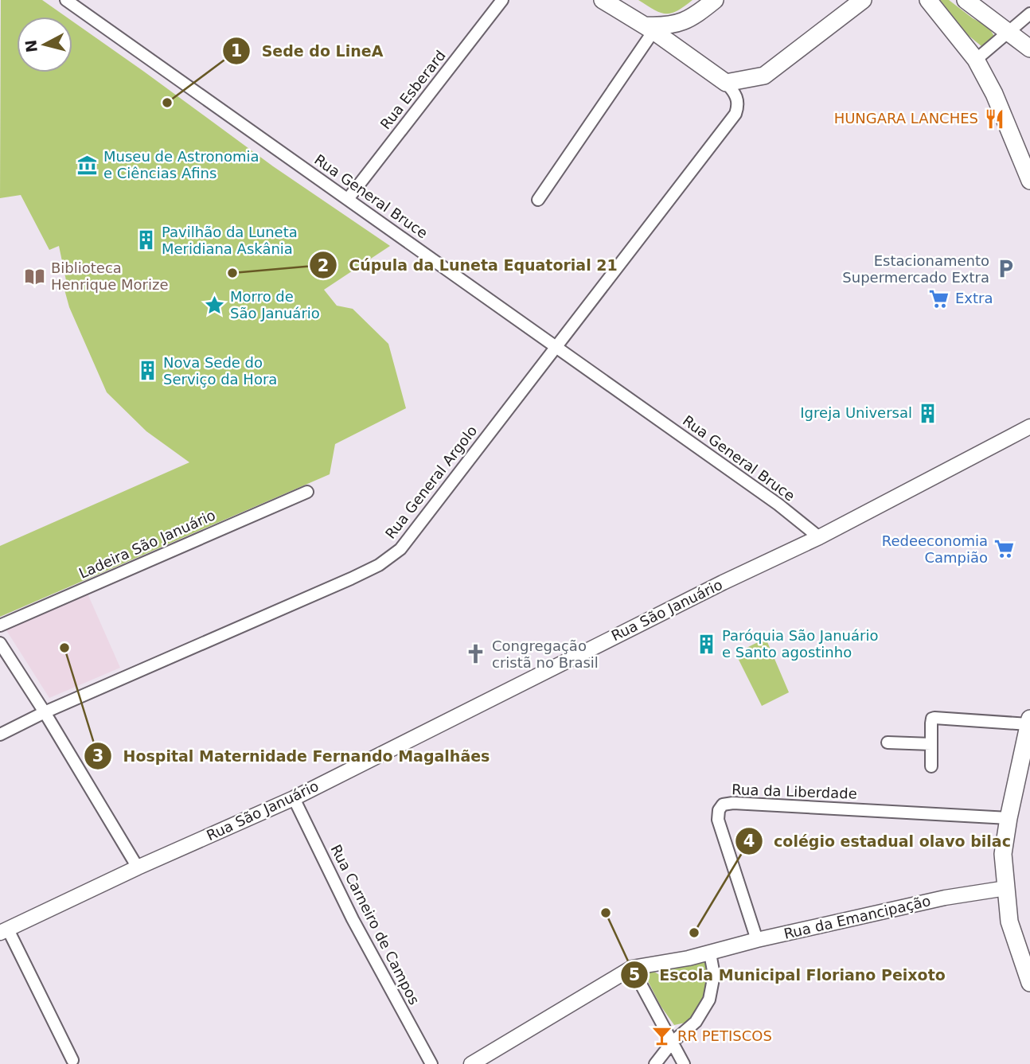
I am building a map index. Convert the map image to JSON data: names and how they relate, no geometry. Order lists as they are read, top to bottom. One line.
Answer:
{"streets":{"street":["Rua Esberard","Rua General Bruce","Rua General Argolo","Ladeira São Januário","Rua São Januário","Rua da Liberdade","Rua da Emancipação","Rua Carneiro de Campos"]},"crossings":[["Rua Esberard","Rua General Bruce"],["Rua General Bruce","Rua General Argolo"],["Rua General Bruce","Rua São Januário"],["Rua São Januário","Rua Carneiro de Campos"],["Rua da Liberdade","Rua da Emancipação"]],"places":{"other":["Sede do LineA","Cúpula da Luneta Equatorial 21","Hospital Maternidade Fernando Magalhães","Escola Municipal Floriano Peixoto","colégio estadual olavo bilac"],"restaurant":["HUNGARA LANCHES"],"museum":["Museu de Astronomia e Ciências Afins"],"building":["Pavilhão da Luneta Meridiana Askânia","Nova Sede do Serviço da Hora","Igreja Universal","Paróquia São Januário e Santo agostinho"],"parking":["Estacionamento Supermercado Extra"],"library":["Biblioteca Henrique Morize"],"supermarket":["Extra","Redeeconomia Campião"],"place":["Morro de São Januário"],"church":["Congregação cristã no Brasil"],"bar":["RR PETISCOS"]},"north":"left"}
